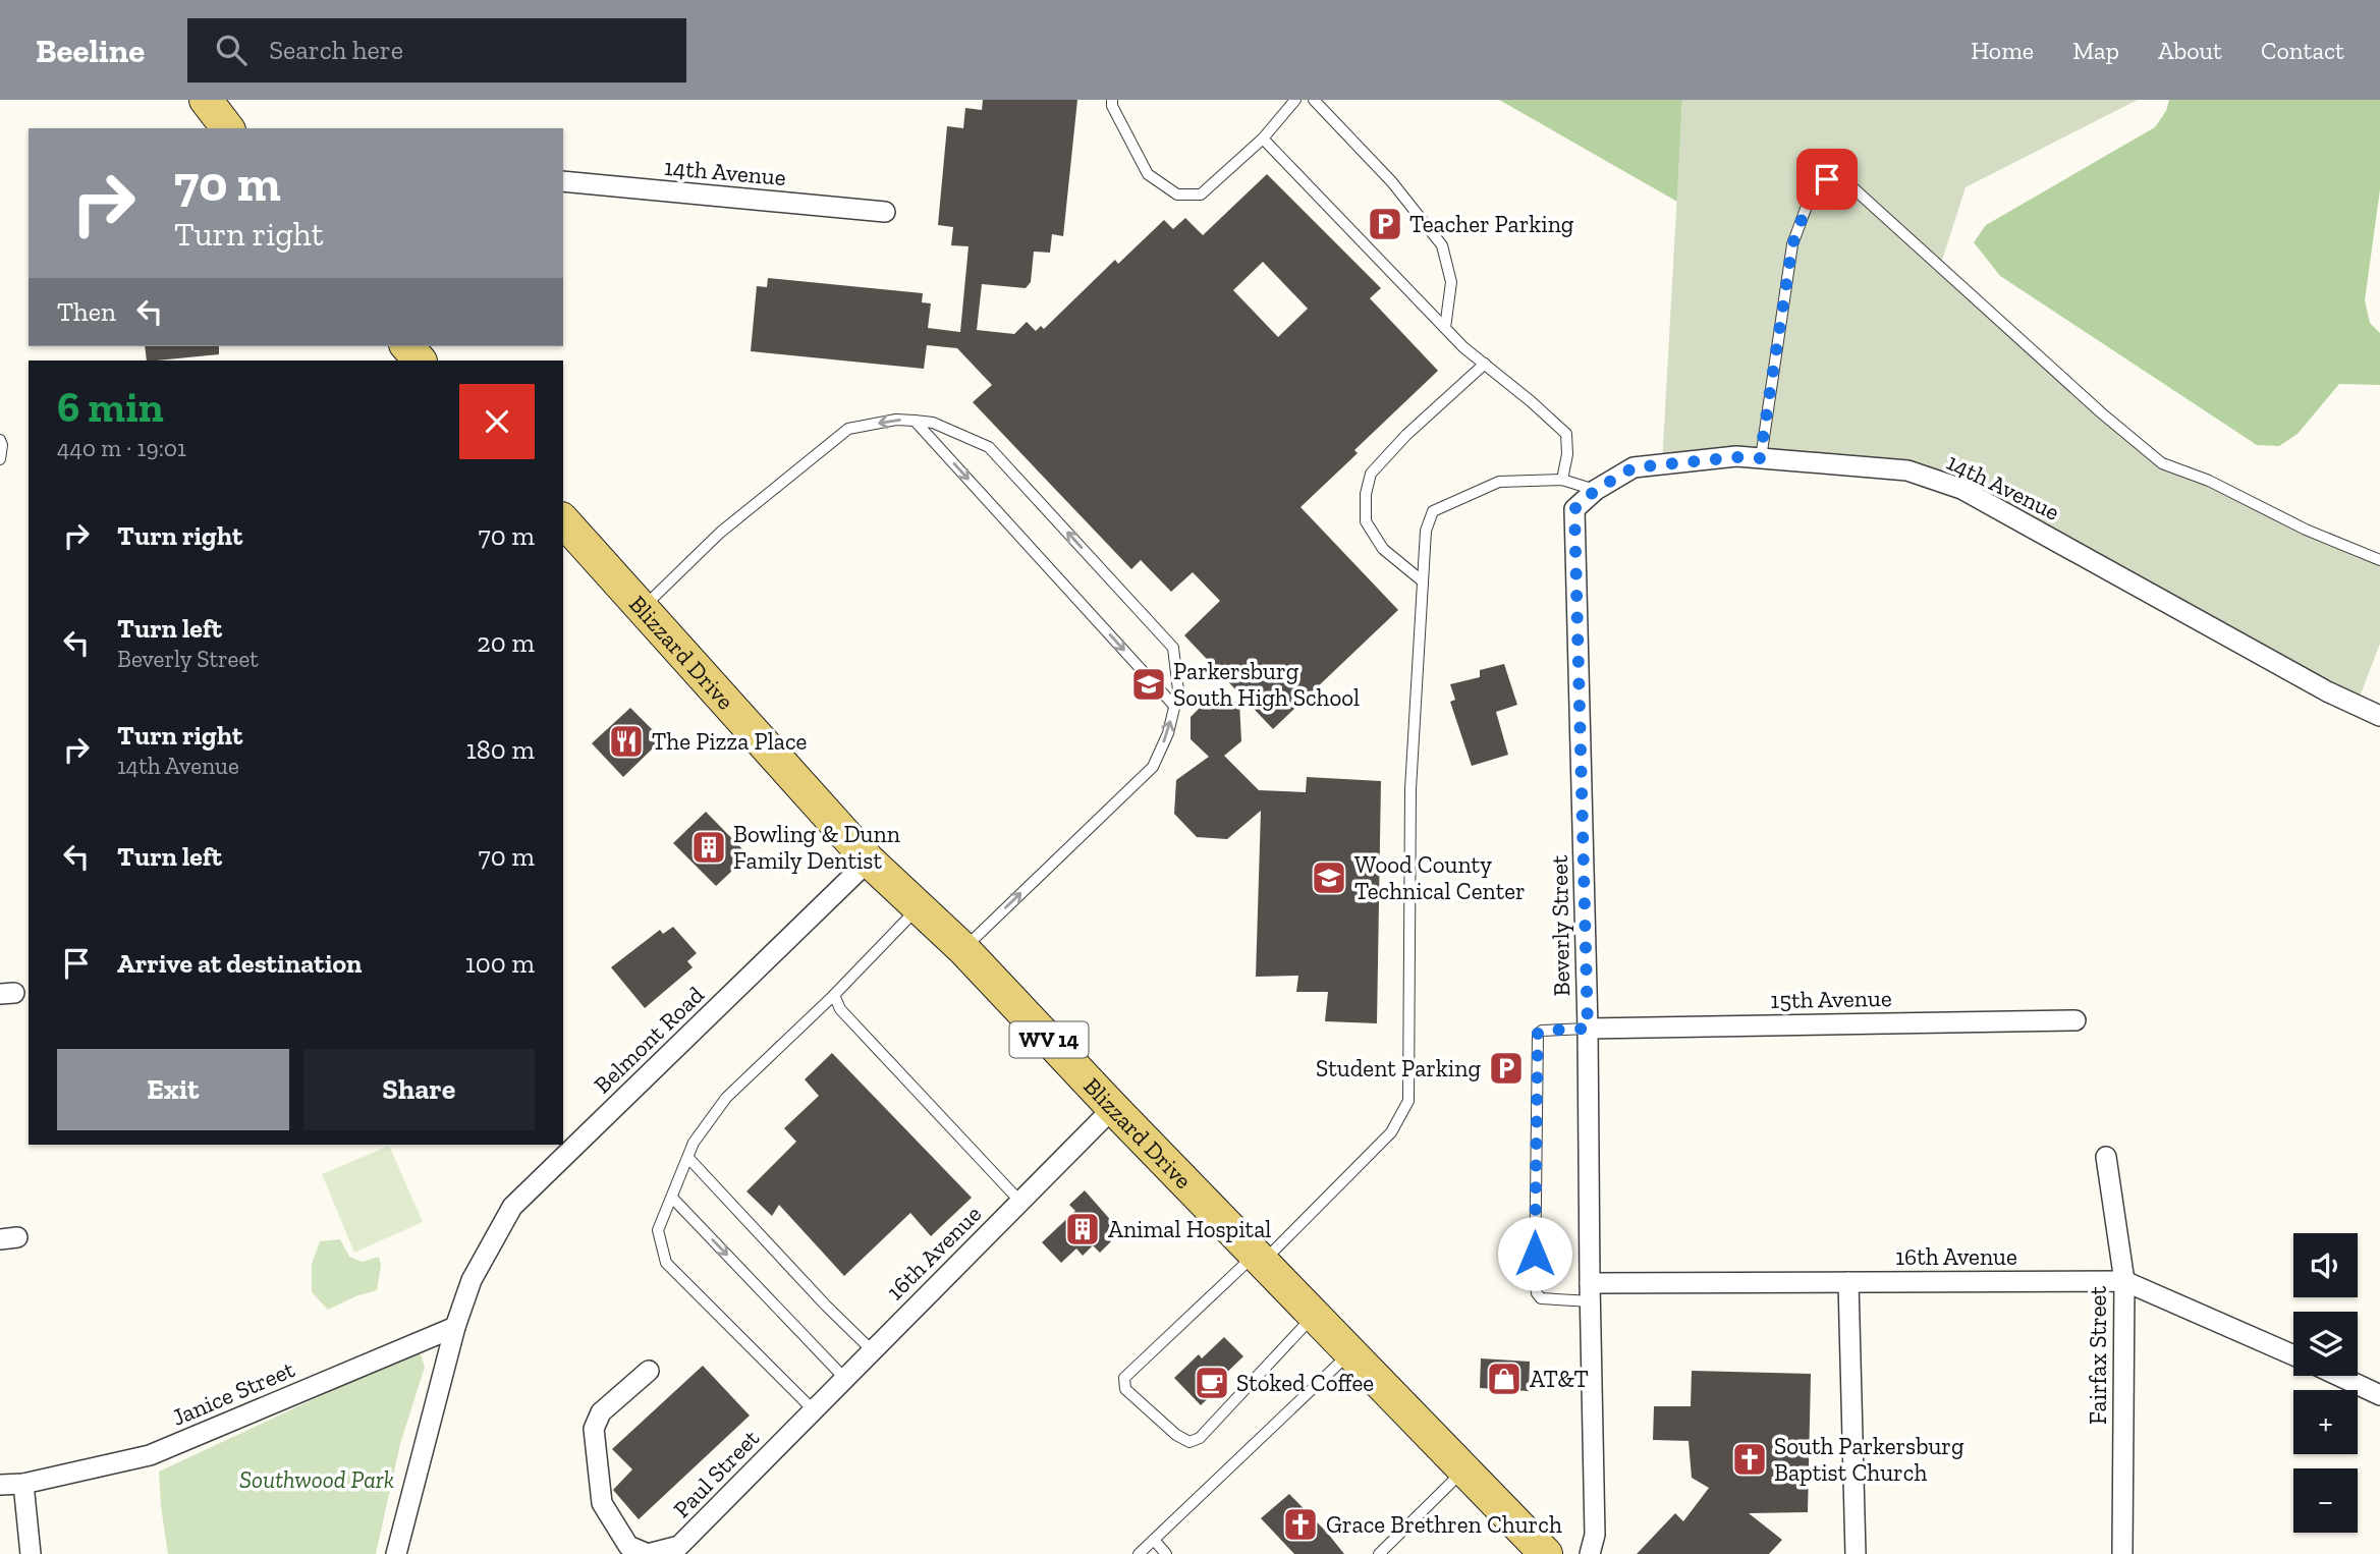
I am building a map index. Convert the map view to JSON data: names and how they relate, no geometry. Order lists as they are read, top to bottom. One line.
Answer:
{"streets":{"main road":["Blizzard Drive","WV 14"],"street":["14th Avenue","Beverly Street","15th Avenue","Belmont Road","16th Avenue","Fairfax Street","Janice Street","Paul Street"]},"crossings":[["14th Avenue","Beverly Street"],["Blizzard Drive","Belmont Road"],["Blizzard Drive","16th Avenue"],["Beverly Street","15th Avenue"],["Beverly Street","16th Avenue"],["Belmont Road","Janice Street"],["16th Avenue","Fairfax Street"],["16th Avenue","Paul Street"]],"parks":["Southwood Park"],"places":{"parking":["Teacher Parking","Student Parking"],"school or university":["Parkersburg South High School","Wood County Technical Center"],"restaurant":["The Pizza Place"],"building":["Bowling & Dunn Family Dentist","Animal Hospital"],"shop":["AT&T"],"cafe":["Stoked Coffee"],"church":["South Parkersburg Baptist Church","Grace Brethren Church"]},"page":{"header":"Beeline","search":"Search here","nav":["Home","Map","About","Contact"],"turn":["70 m","Turn right"],"then":"Then","heading":["6 min","440 m · 19:01"],"list":[{"name":"Turn right","value":"70 m"},{"name":"Turn left","note":"Beverly Street","value":"20 m"},{"name":"Turn right","note":"14th Avenue","value":"180 m"},{"name":"Turn left","value":"70 m"},{"name":"Arrive at destination","value":"100 m"}],"buttons":["Exit","Share"],"map_buttons":["+","−"]}}
